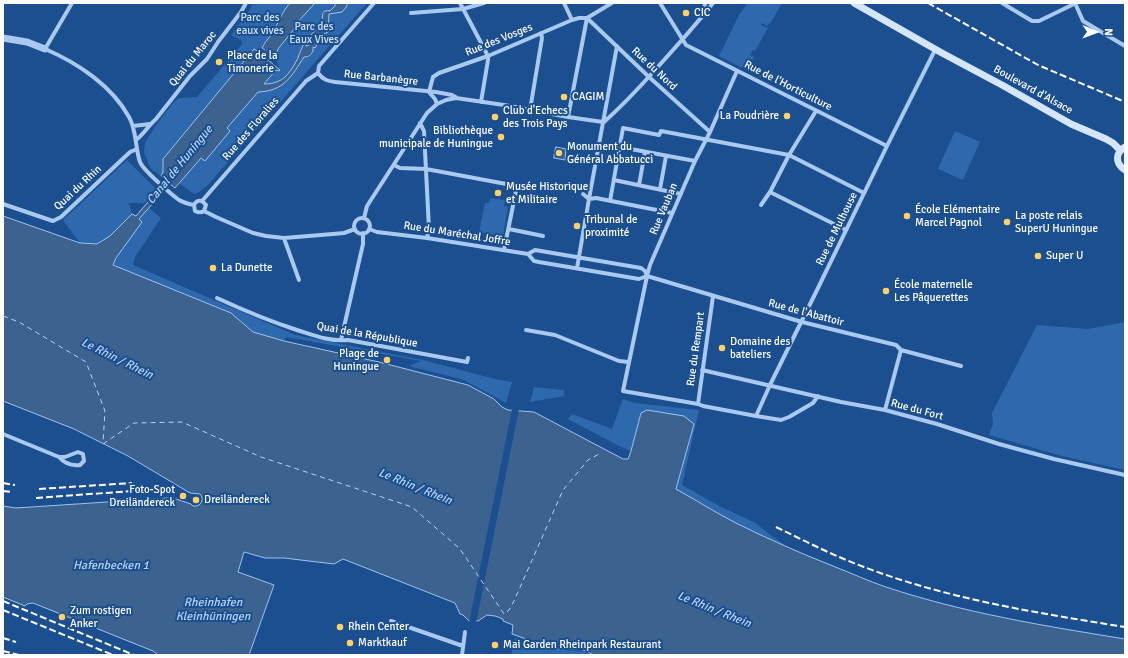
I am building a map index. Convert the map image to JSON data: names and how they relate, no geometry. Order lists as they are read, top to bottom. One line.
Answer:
{"streets":{"main road":["Boulevard d'Alsace"],"street":["Rue des Vosges","Quai du Maroc","Rue du Nord","Rue Barbanègre","Rue de l'Horticulture","Rue des Floralies","Quai du Rhin","Rue Vauban","Rue de Mulhouse","Rue du Maréchal Joffre","Rue de l'Abattoir","Quai de la République","Rue du Rempart","Rue du Fort"]},"crossings":[["Rue des Vosges","Rue du Nord"],["Rue des Vosges","Rue Barbanègre"],["Rue du Nord","Rue Vauban"],["Rue Barbanègre","Rue des Floralies"],["Rue de l'Horticulture","Rue Vauban"],["Rue de l'Horticulture","Rue de Mulhouse"],["Boulevard d'Alsace","Rue de Mulhouse"],["Rue Vauban","Rue de l'Abattoir"],["Rue Vauban","Rue du Rempart"],["Rue de Mulhouse","Rue de l'Abattoir"],["Rue de Mulhouse","Rue du Fort"],["Rue du Maréchal Joffre","Rue de l'Abattoir"],["Rue de l'Abattoir","Rue du Rempart"],["Rue du Rempart","Rue du Fort"]],"water":["Canal de Huningue","Le Rhin / Rhein","Hafenbecken 1","Rheinhafen Kleinhüningen"],"parks":["Parc des eaux vives","Parc des Eaux Vives"],"places":["CIC","Place de la Timonerie","CAGIM","La Poudrière","Club d'Echecs des Trois Pays","Bibliothèque municipale de Huningue","Monument du Général Abbatucci","Musée Historique et Militaire","École Elémentaire Marcel Pagnol","La poste relais SuperU Huningue","Tribunal de proximité","Super U","La Dunette","École maternelle Les Pâquerettes","Domaine des bateliers","Plage de Huningue","Foto-Spot Dreiländereck","Dreiländereck","Zum rostigen Anker","Rhein Center","Marktkauf","Mai Garden Rheinpark Restaurant"],"north":"right"}
